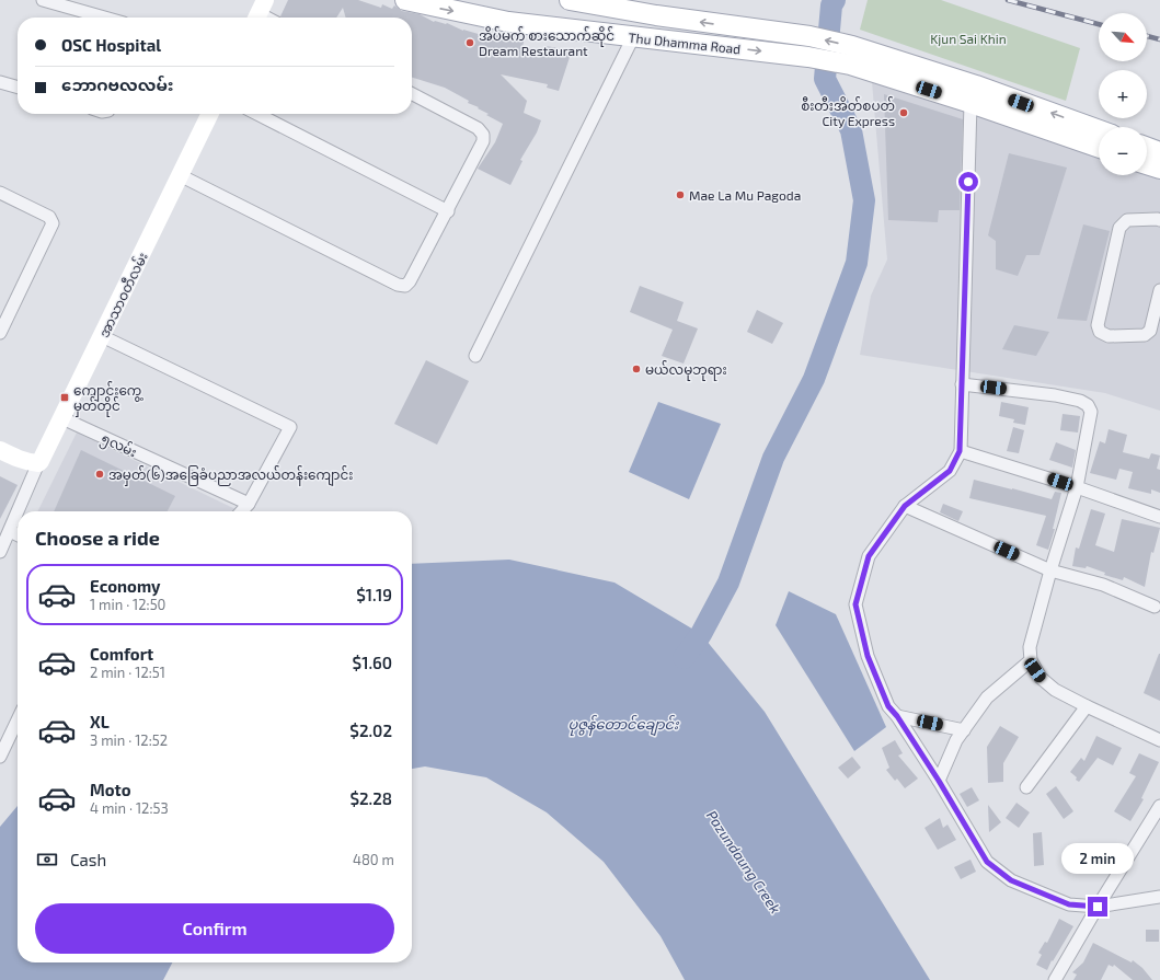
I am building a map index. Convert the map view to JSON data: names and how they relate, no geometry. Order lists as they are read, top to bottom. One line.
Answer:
{"streets":{"main road":["Thu Dhamma Road","အာသာဝတီလမ်း"],"street":["၅လမ်း"]},"crossings":[["အာသာဝတီလမ်း","၅လမ်း"]],"water":["ပုဇွန်တောင်ချောင်း","Pazundaung Creek"],"parks":["Kjun Sai Khin"],"places":{"other":["အိပ်မက် စားသောက်ဆိုင် Dream Restaurant","စီးတီးအိတ်စပတ် City Express","Mae La Mu Pagoda","မယ်လမုဘုရား","အမှတ်(၆)အခြေခံပညာအလယ်တန်းကျောင်း"],"transit":["ကျောင်းကွေ့ မှတ်တိုင်"]},"north":"bottom right","page":{"map_buttons":["+","−"],"banner":["OSC Hospital","ဘောဂဗလလမ်း"],"heading":"Choose a ride","list":[{"name":"Economy","note":"1 min · 12:50","value":"$1.19"},{"name":"Comfort","note":"2 min · 12:51","value":"$1.60"},{"name":"XL","note":"3 min · 12:52","value":"$2.02"},{"name":"Moto","note":"4 min · 12:53","value":"$2.28"}],"pay":["Cash","480 m"],"bubble":"2 min","buttons":"Confirm"}}
